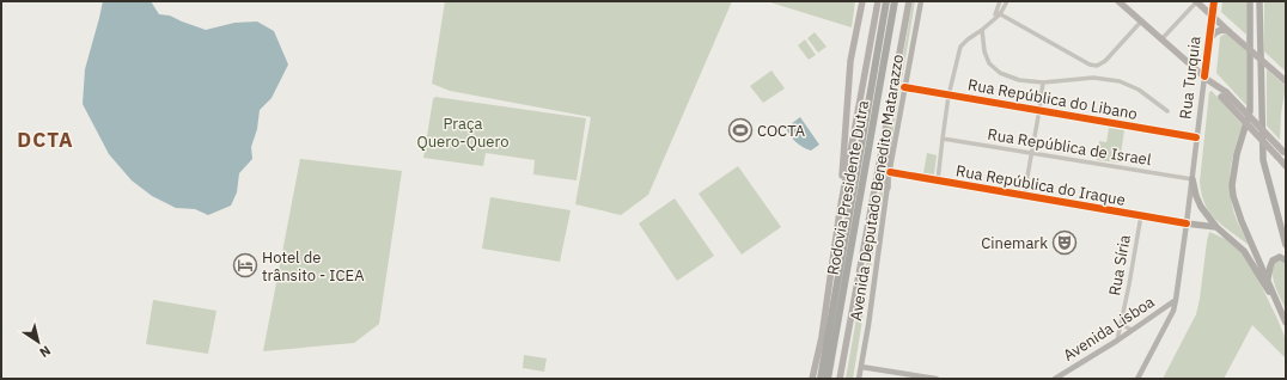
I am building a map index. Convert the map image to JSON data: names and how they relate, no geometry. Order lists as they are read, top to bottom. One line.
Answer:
{"streets":{"highway":["Rodovia Presidente Dutra"],"main road":["Rua Turquia","Avenida Deputado Benedito Matarazzo","Avenida Lisboa"],"street":["Rua República do Libano","Rua República de Israel","Rua República do Iraque","Rua Síria"]},"crossings":[["Rua Turquia","Rua República do Libano"],["Rua Turquia","Rua República de Israel"],["Rua Turquia","Rua República do Iraque"],["Rua Turquia","Avenida Lisboa"],["Rua República do Libano","Avenida Deputado Benedito Matarazzo"],["Rua República do Iraque","Avenida Deputado Benedito Matarazzo"],["Rua República do Iraque","Rua Síria"],["Rua Síria","Avenida Lisboa"]],"districts":["DCTA"],"parks":["Praça Quero-Quero"],"places":{"sports":["COCTA"],"theatre":["Cinemark"],"hotel":["Hotel de trânsito - ICEA"]},"north":"bottom right"}
